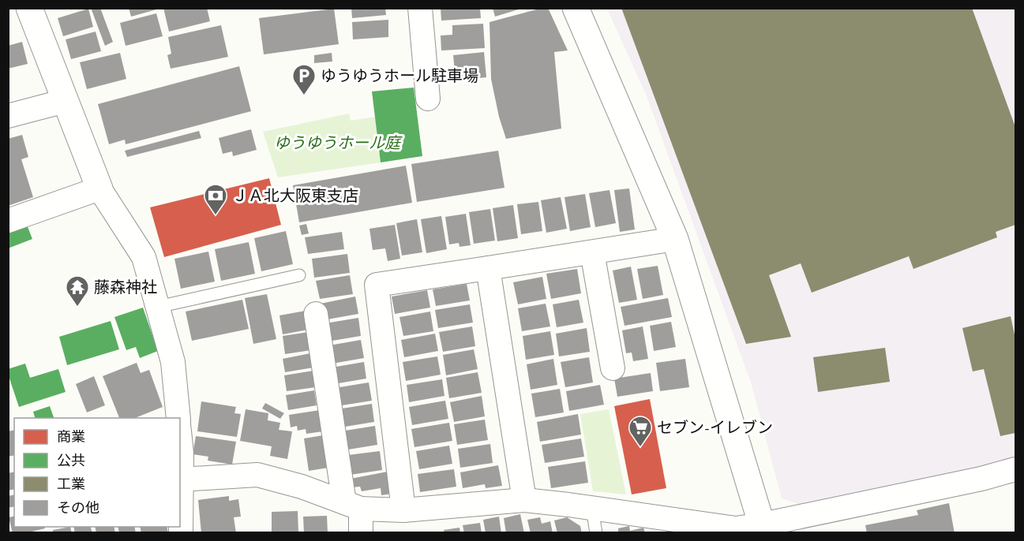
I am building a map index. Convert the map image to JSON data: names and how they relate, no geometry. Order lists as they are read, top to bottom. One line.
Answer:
{"parks":["ゆうゆうホール庭"],"places":{"parking":["ゆうゆうホール駐車場"],"bank":["ＪＡ北大阪東支店"],"temple":["藤森神社"],"supermarket":["セブン-イレブン"]},"legend":["商業","公共","工業","その他"]}
